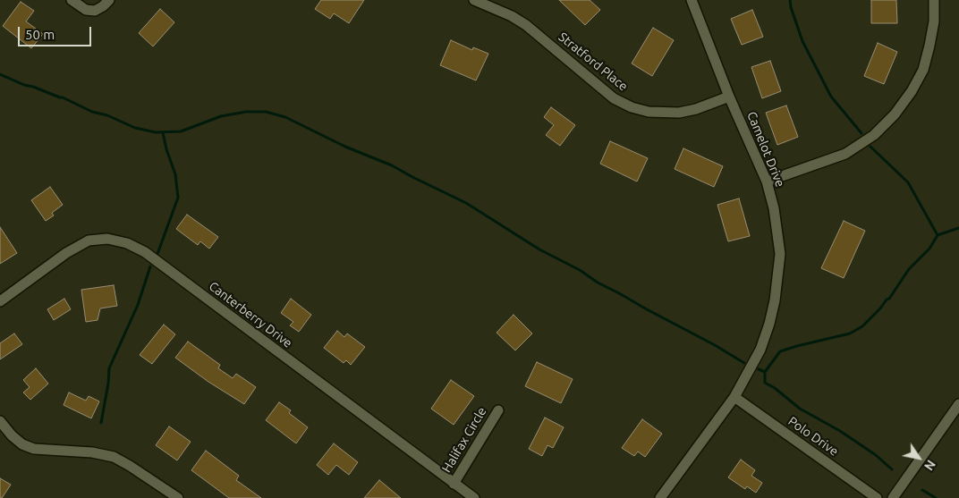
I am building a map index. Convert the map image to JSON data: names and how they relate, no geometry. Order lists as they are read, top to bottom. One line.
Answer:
{"streets":{"street":["Stratford Place","Camelot Drive","Canterberry Drive","Polo Drive","Halifax Circle"]},"crossings":[["Stratford Place","Camelot Drive"],["Camelot Drive","Polo Drive"],["Canterberry Drive","Halifax Circle"]],"scale_bar":"50 m","north":"bottom right"}
